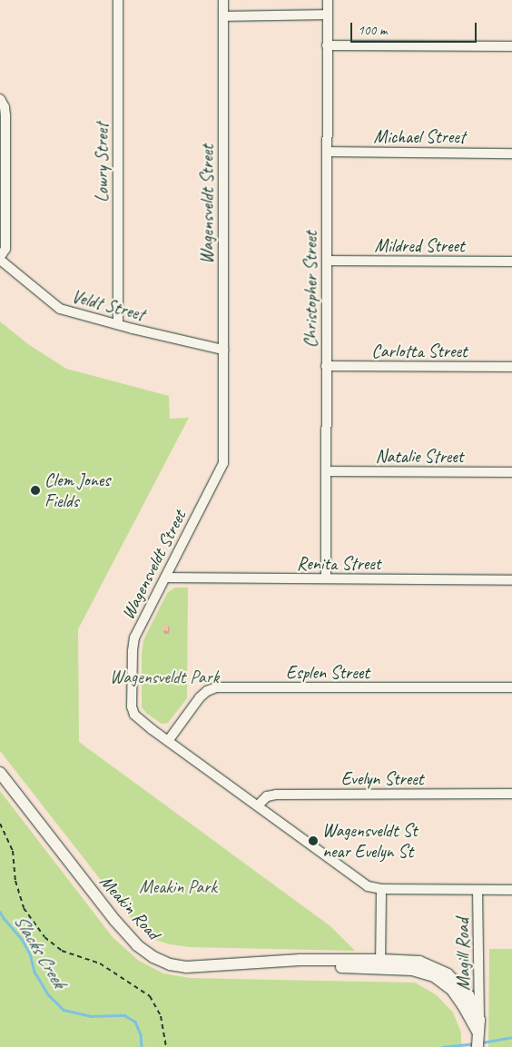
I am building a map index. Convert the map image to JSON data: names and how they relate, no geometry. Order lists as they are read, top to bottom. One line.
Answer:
{"streets":{"street":["Michael Street","Lowry Street","Wagensveldt Street","Mildred Street","Christopher Street","Veldt Street","Carlotta Street","Natalie Street","Renita Street","Esplen Street","Evelyn Street","Meakin Road","Magill Road"]},"crossings":[["Michael Street","Christopher Street"],["Lowry Street","Veldt Street"],["Wagensveldt Street","Veldt Street"],["Wagensveldt Street","Renita Street"],["Wagensveldt Street","Esplen Street"],["Wagensveldt Street","Evelyn Street"],["Wagensveldt Street","Magill Road"],["Mildred Street","Christopher Street"],["Christopher Street","Carlotta Street"],["Christopher Street","Natalie Street"],["Christopher Street","Renita Street"],["Meakin Road","Magill Road"]],"water":["Slacks Creek"],"parks":["Wagensveldt Park","Meakin Park"],"places":["Clem Jones Fields","Wagensveldt St near Evelyn St"],"scale_bar":"100 m"}
